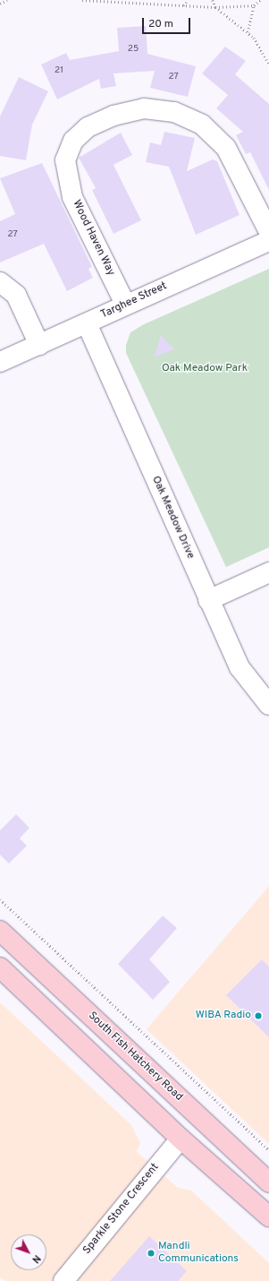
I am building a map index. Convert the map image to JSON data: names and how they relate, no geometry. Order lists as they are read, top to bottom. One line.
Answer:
{"streets":{"main road":["South Fish Hatchery Road"],"street":["Wood Haven Way","Targhee Street","Oak Meadow Drive","Sparkle Stone Crescent"]},"crossings":[["Wood Haven Way","Targhee Street"],["Targhee Street","Oak Meadow Drive"]],"parks":["Oak Meadow Park"],"places":["WIBA Radio","Mandli Communications"],"house_numbers":["25","21","27","27"],"scale_bar":"20 m","north":"bottom right"}
